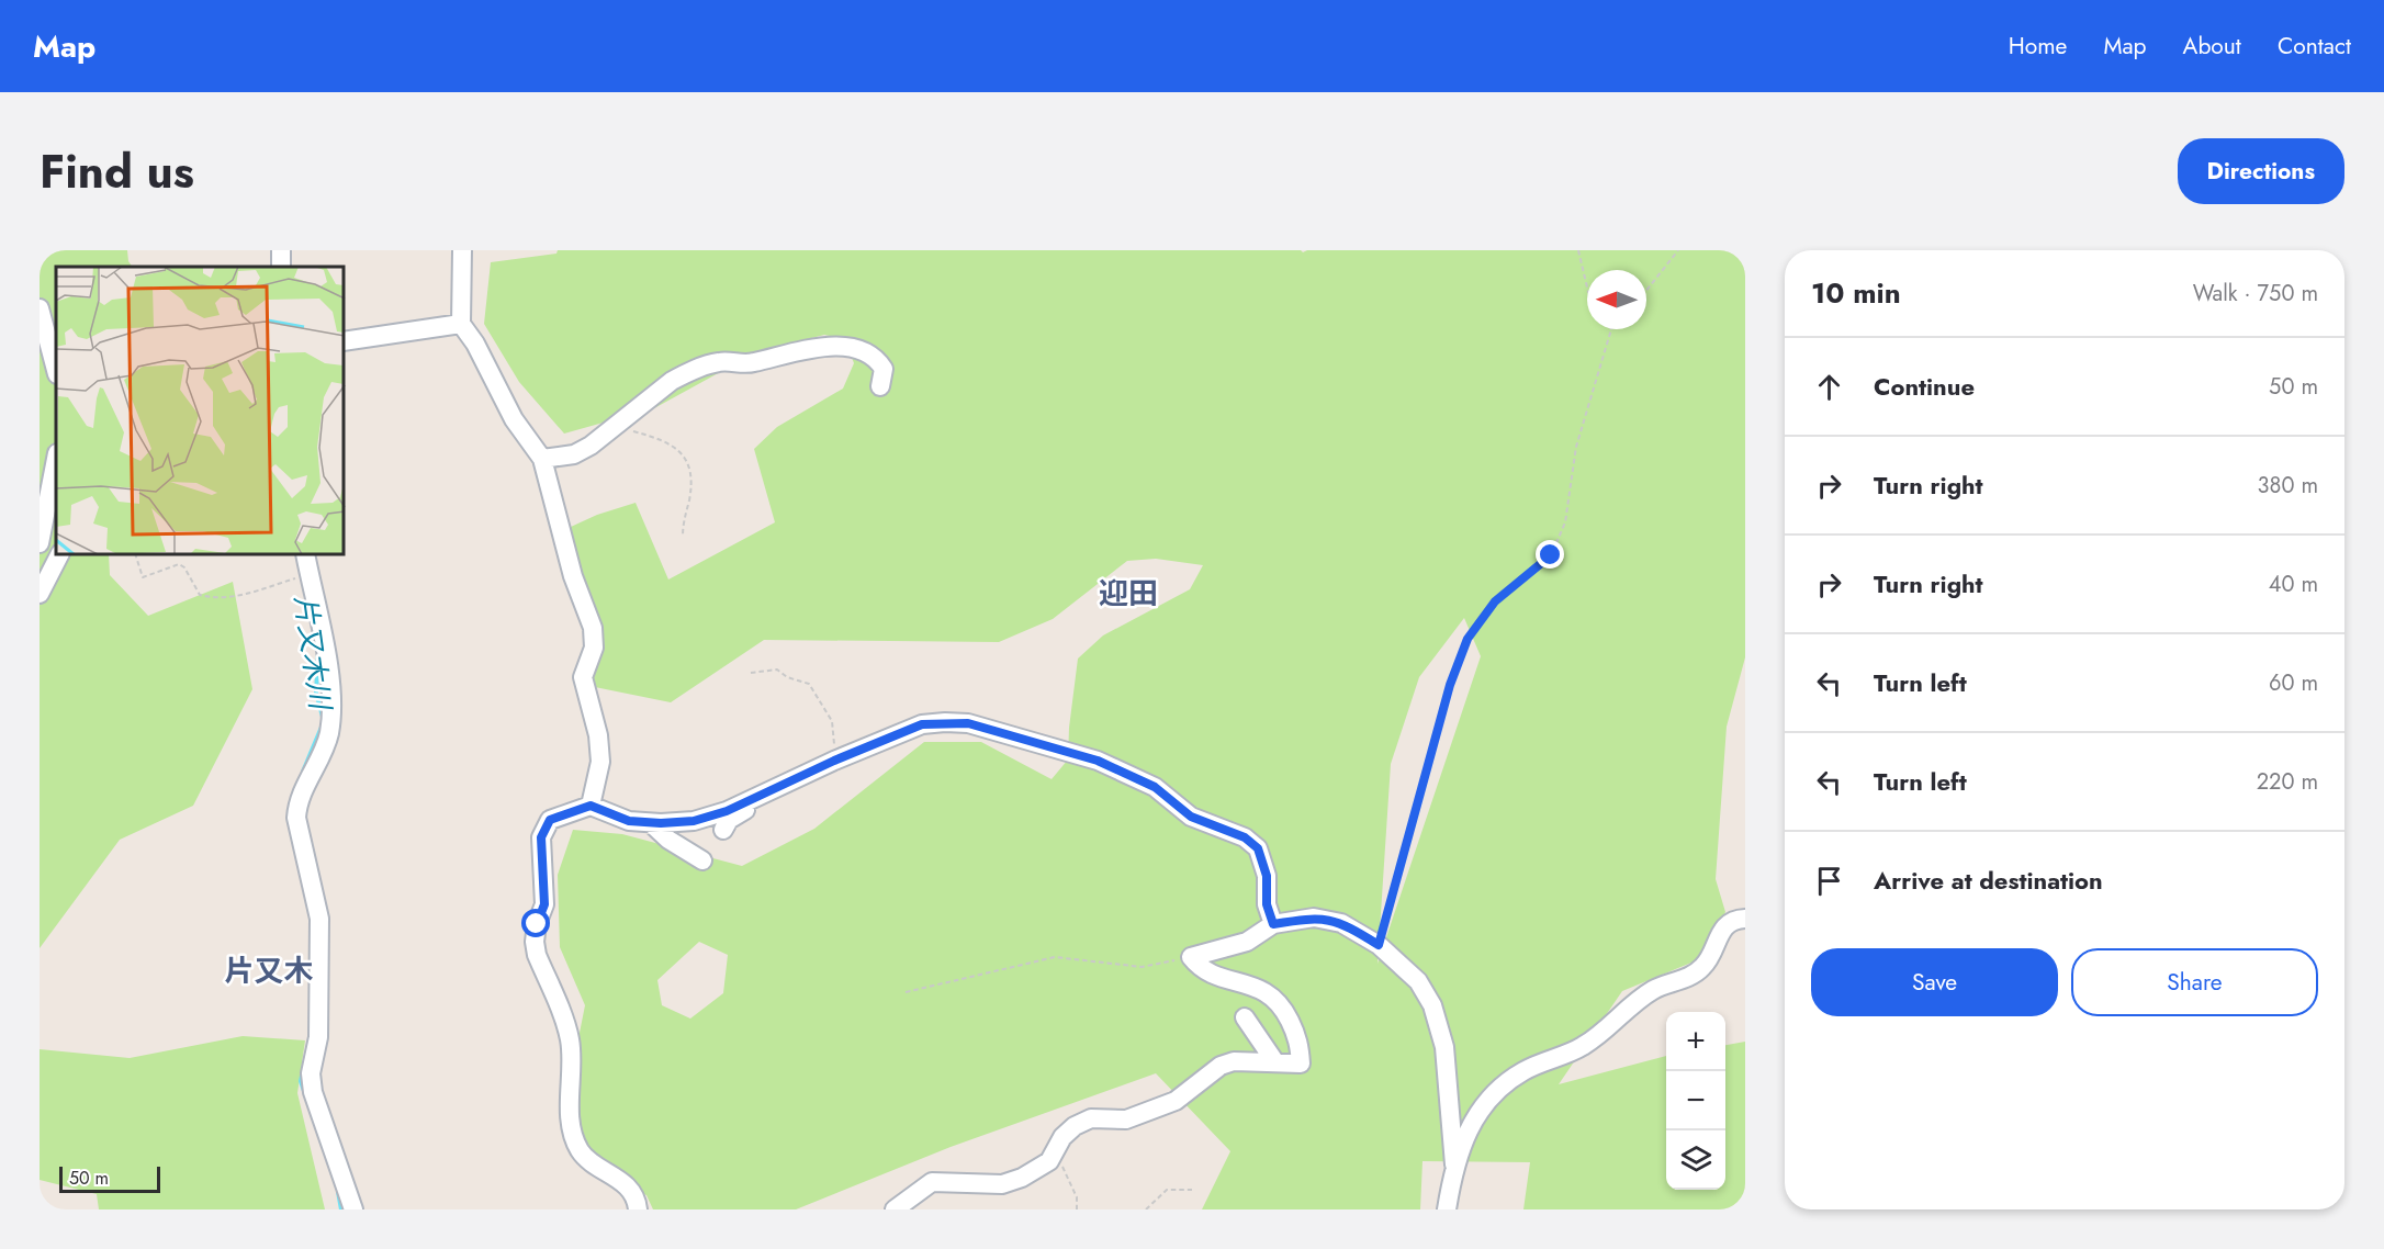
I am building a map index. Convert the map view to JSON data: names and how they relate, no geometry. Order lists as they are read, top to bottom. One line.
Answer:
{"districts":["迎田","片又木"],"water":["片又木川"],"scale_bar":"50 m","north":"left","page":{"header":"Map","nav":["Home","Map","About","Contact"],"title":"Find us","buttons":["Directions",["Save","Share"]],"heading":["10 min","Walk · 750 m"],"list":[["Continue","50 m"],["Turn right","380 m"],["Turn right","40 m"],["Turn left","60 m"],["Turn left","220 m"],"Arrive at destination"],"map_buttons":["+","−"],"scale":"50 m"}}
